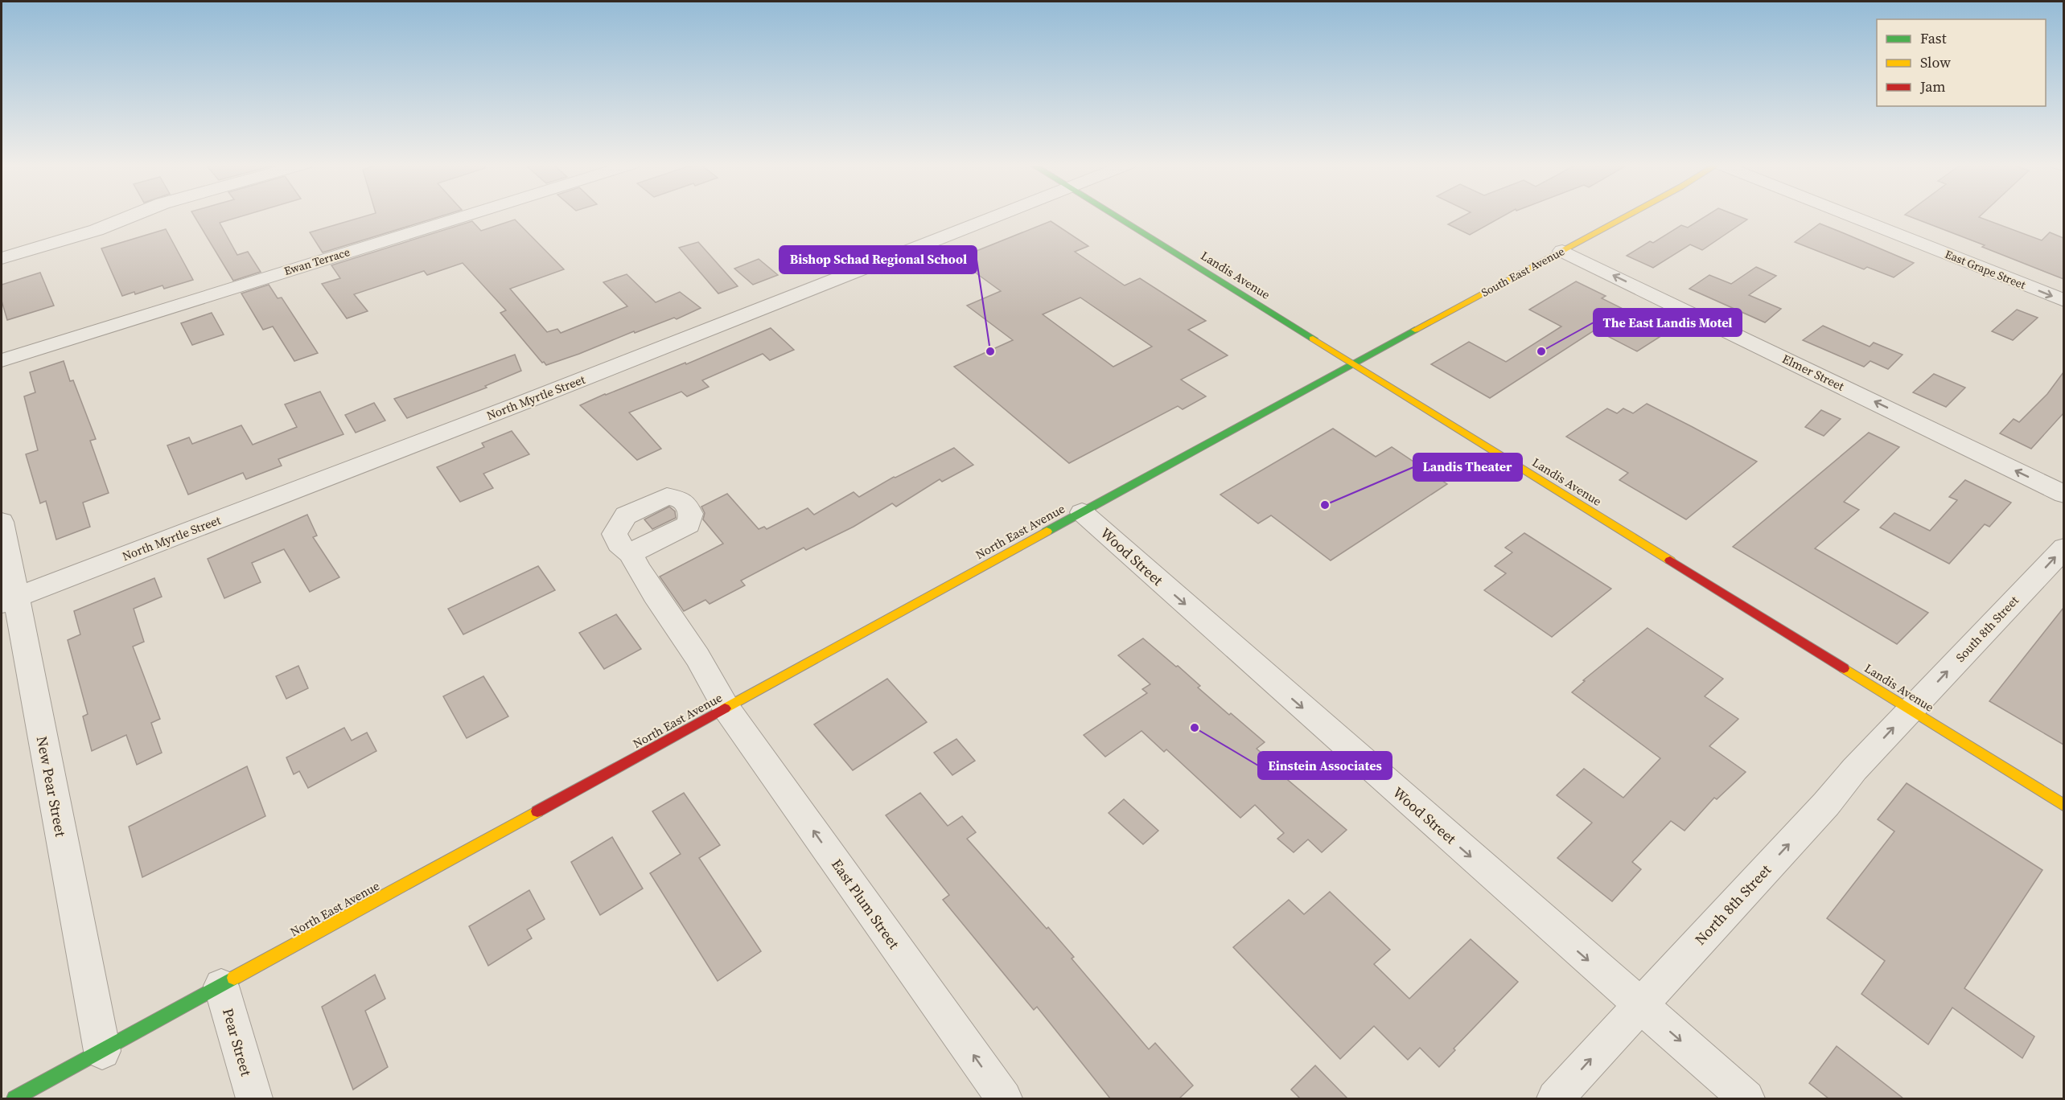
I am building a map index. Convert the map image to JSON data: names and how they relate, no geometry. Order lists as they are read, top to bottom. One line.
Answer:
{"streets":{"street":["Ewan Terrace","East Grape Street","South East Avenue","Landis Avenue","Elmer Street","North Myrtle Street","North East Avenue","Wood Street","South 8th Street","New Pear Street","East Plum Street","North 8th Street","Pear Street"]},"crossings":[["South East Avenue","Landis Avenue"],["South East Avenue","Elmer Street"],["South East Avenue","North East Avenue"],["Landis Avenue","North East Avenue"],["Landis Avenue","South 8th Street"],["Landis Avenue","North 8th Street"],["North Myrtle Street","New Pear Street"],["North East Avenue","Wood Street"],["North East Avenue","New Pear Street"],["North East Avenue","East Plum Street"],["North East Avenue","Pear Street"],["Wood Street","North 8th Street"],["South 8th Street","North 8th Street"]],"one_way":["East Grape Street","Elmer Street","Wood Street","South 8th Street","East Plum Street","North 8th Street"],"places":["Bishop Schad Regional School","The East Landis Motel","Landis Theater","Einstein Associates"],"legend":["Fast","Slow","Jam"]}
